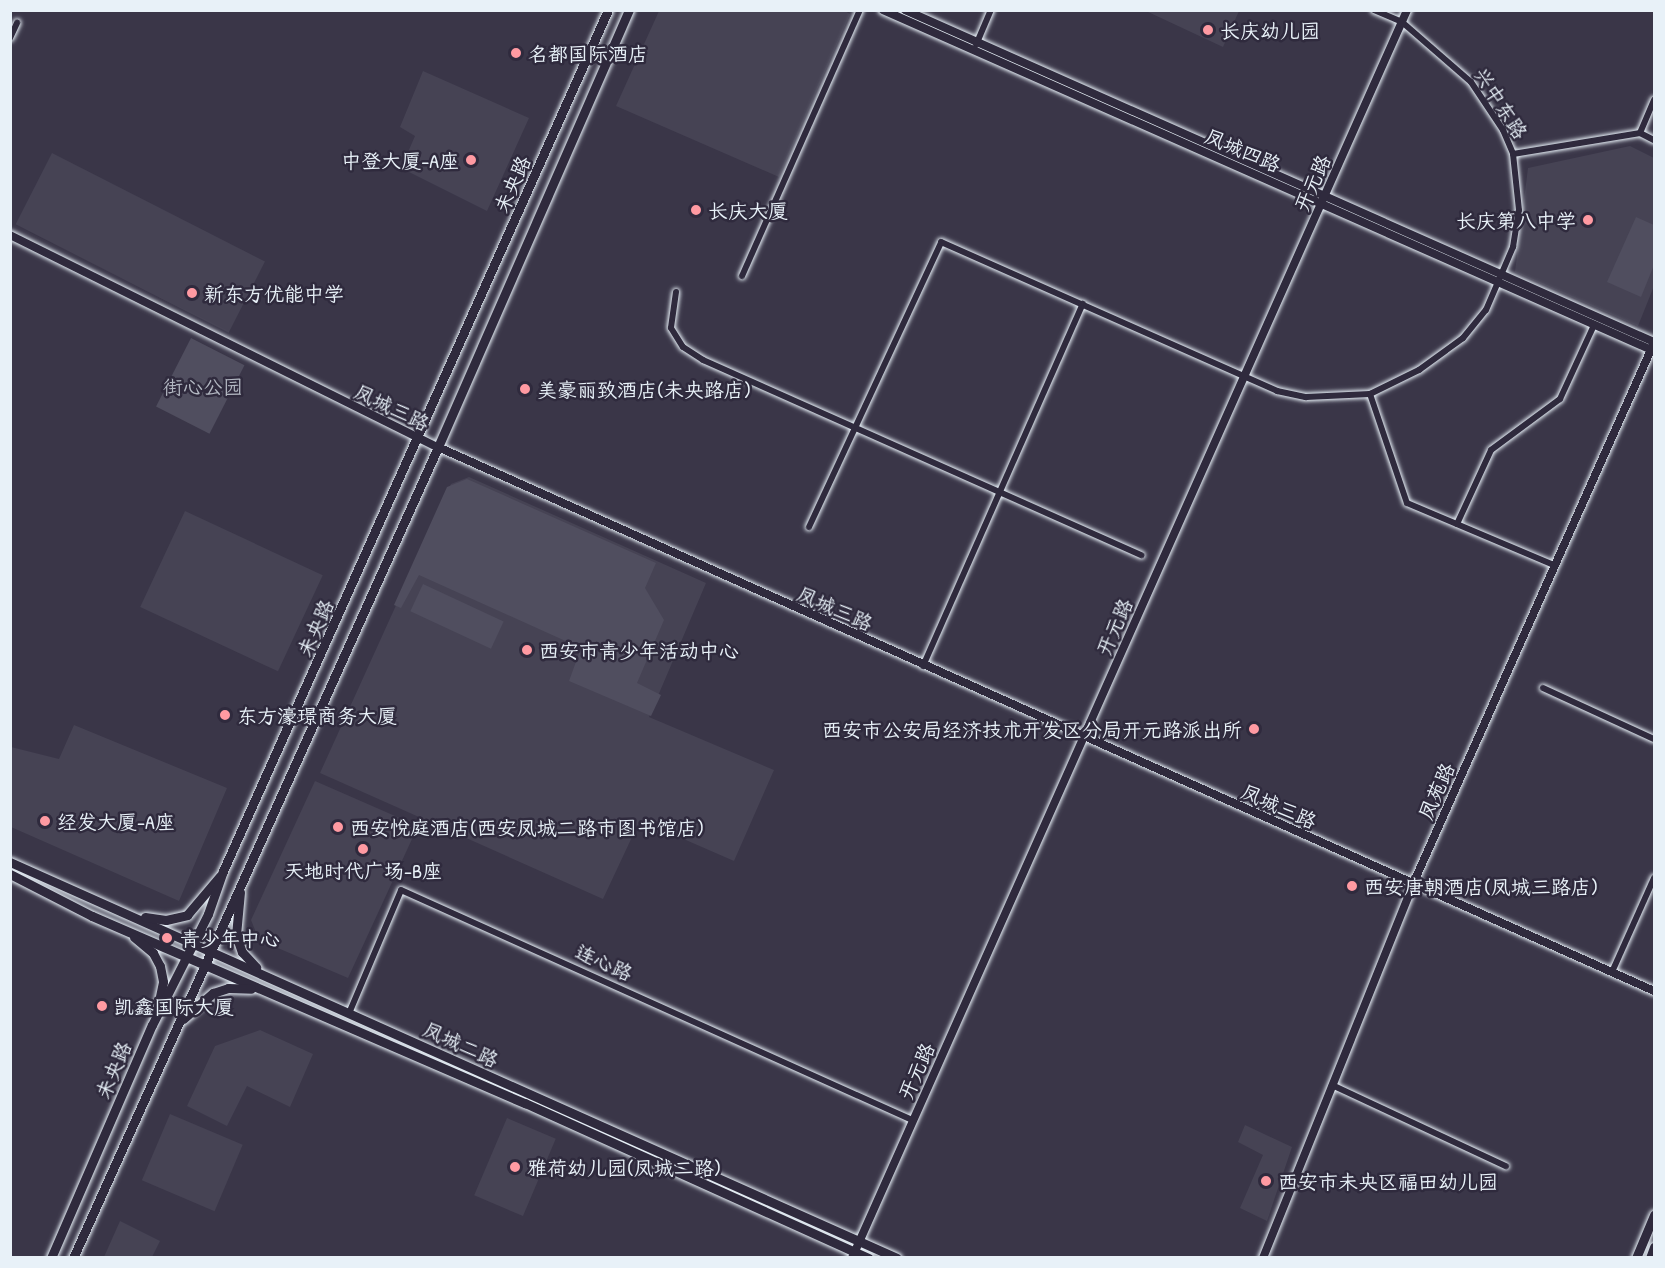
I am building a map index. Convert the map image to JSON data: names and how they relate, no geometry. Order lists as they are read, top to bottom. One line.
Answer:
{"streets":{"main road":["未央路","凤城二路"],"street":["兴中东路","凤城四路","开元路","凤城三路","凤苑路","连心路"]},"crossings":[["兴中东路","开元路"],["凤城四路","开元路"],["凤城四路","凤苑路"],["开元路","凤城三路"],["开元路","连心路"],["开元路","凤城二路"],["未央路","凤城三路"],["未央路","凤城二路"],["凤城三路","凤苑路"],["连心路","凤城二路"]],"parks":["街心公园"],"places":["长庆幼儿园","名都国际酒店","中登大厦-A座","长庆大厦","长庆第八中学","新东方优能中学","美豪丽致酒店(未央路店)","西安市青少年活动中心","东方濠璟商务大厦","西安市公安局经济技术开发区分局开元路派出所","经发大厦-A座","西安悦庭酒店(西安凤城二路市图书馆店)","天地时代广场-B座","西安唐朝酒店(凤城三路店)","青少年中心","凯鑫国际大厦","雅荷幼儿园(凤城二路)","西安市未央区福田幼儿园"]}
